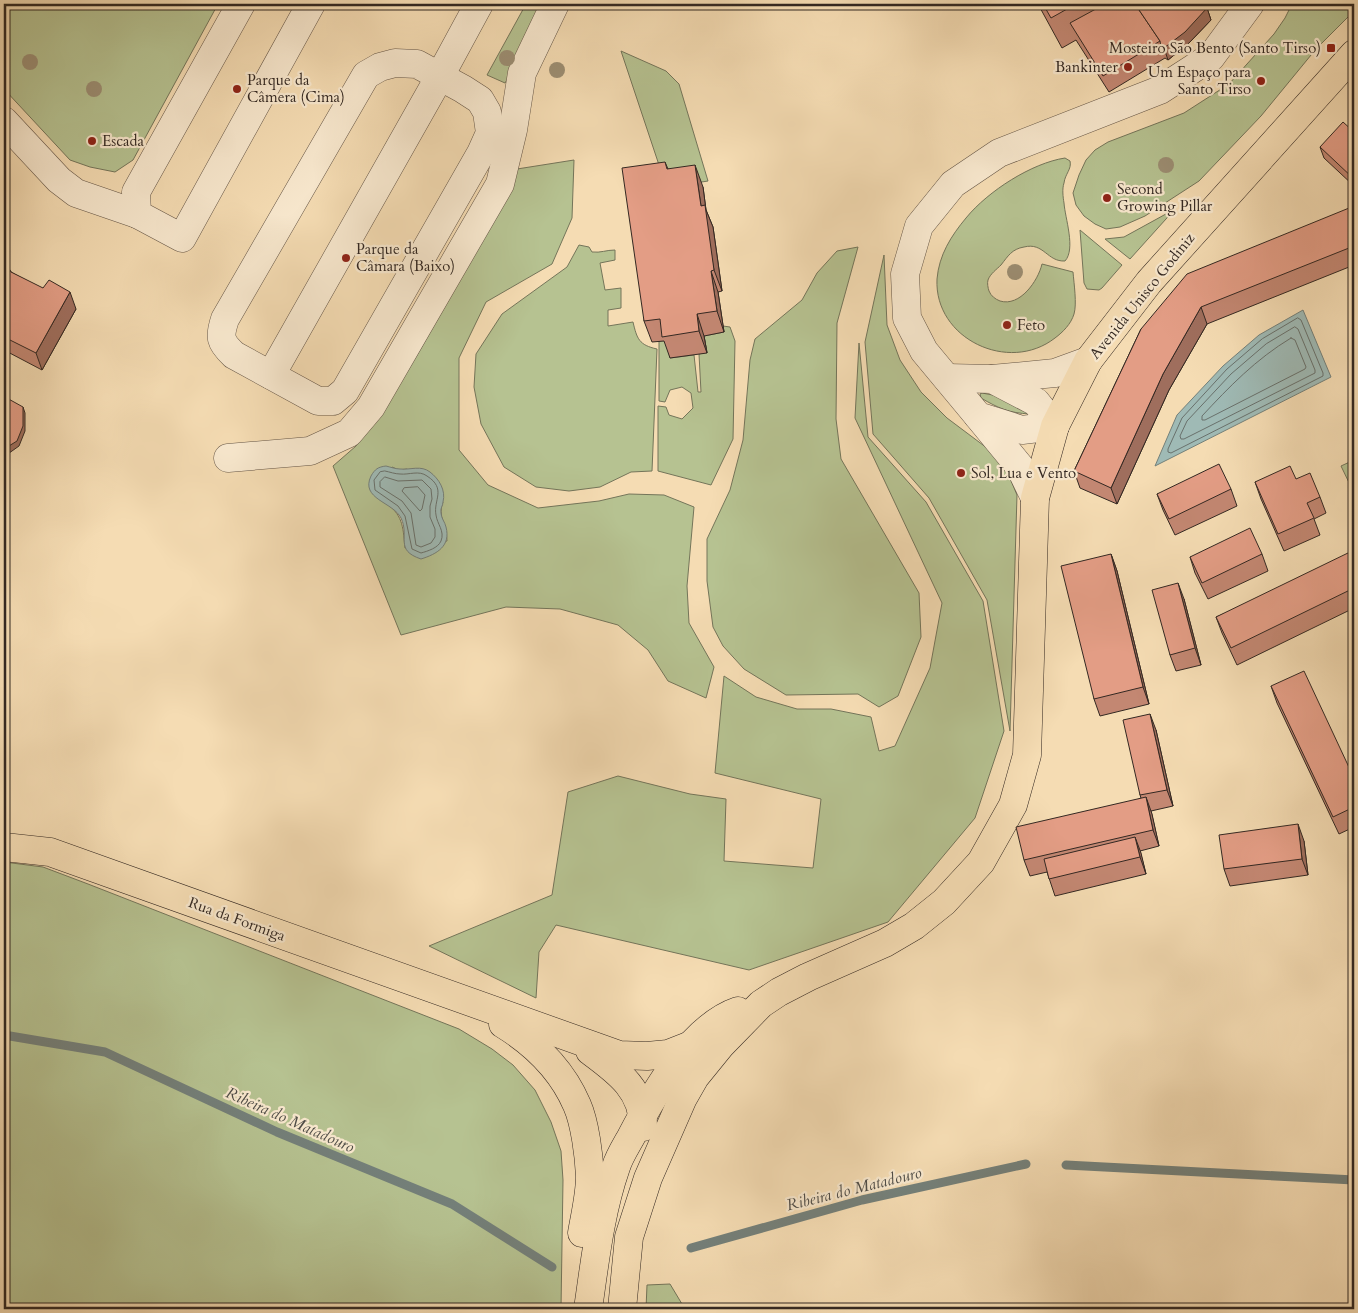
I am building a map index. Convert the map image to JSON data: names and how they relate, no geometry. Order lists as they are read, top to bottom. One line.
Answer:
{"streets":{"main road":["Avenida Unisco Godiniz","Rua da Formiga"]},"water":["Ribeira do Matadouro"],"places":{"transit":["Mosteiro São Bento (Santo Tirso)"],"other":["Bankinter","Um Espaço para Santo Tirso","Parque da Câmera (Cima)","Escada","Second Growing Pillar","Parque da Câmara (Baixo)","Feto","Sol, Lua e Vento"]}}
